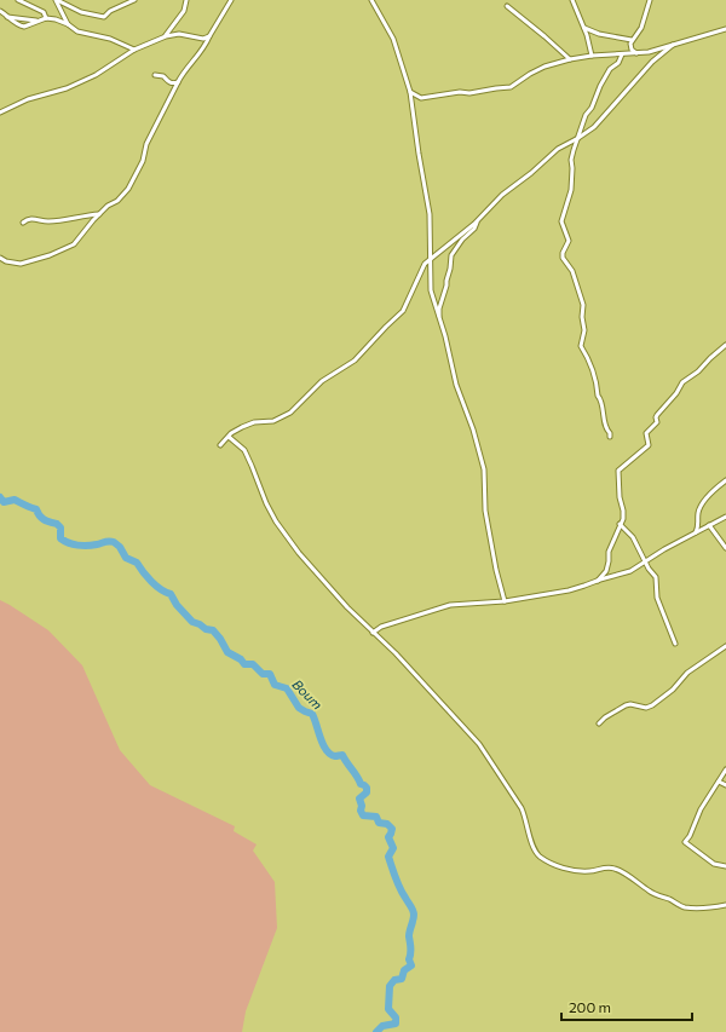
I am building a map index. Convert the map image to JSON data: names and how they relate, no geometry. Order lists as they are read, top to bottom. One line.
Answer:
{"water":["Boum"],"scale_bar":"200 m"}
